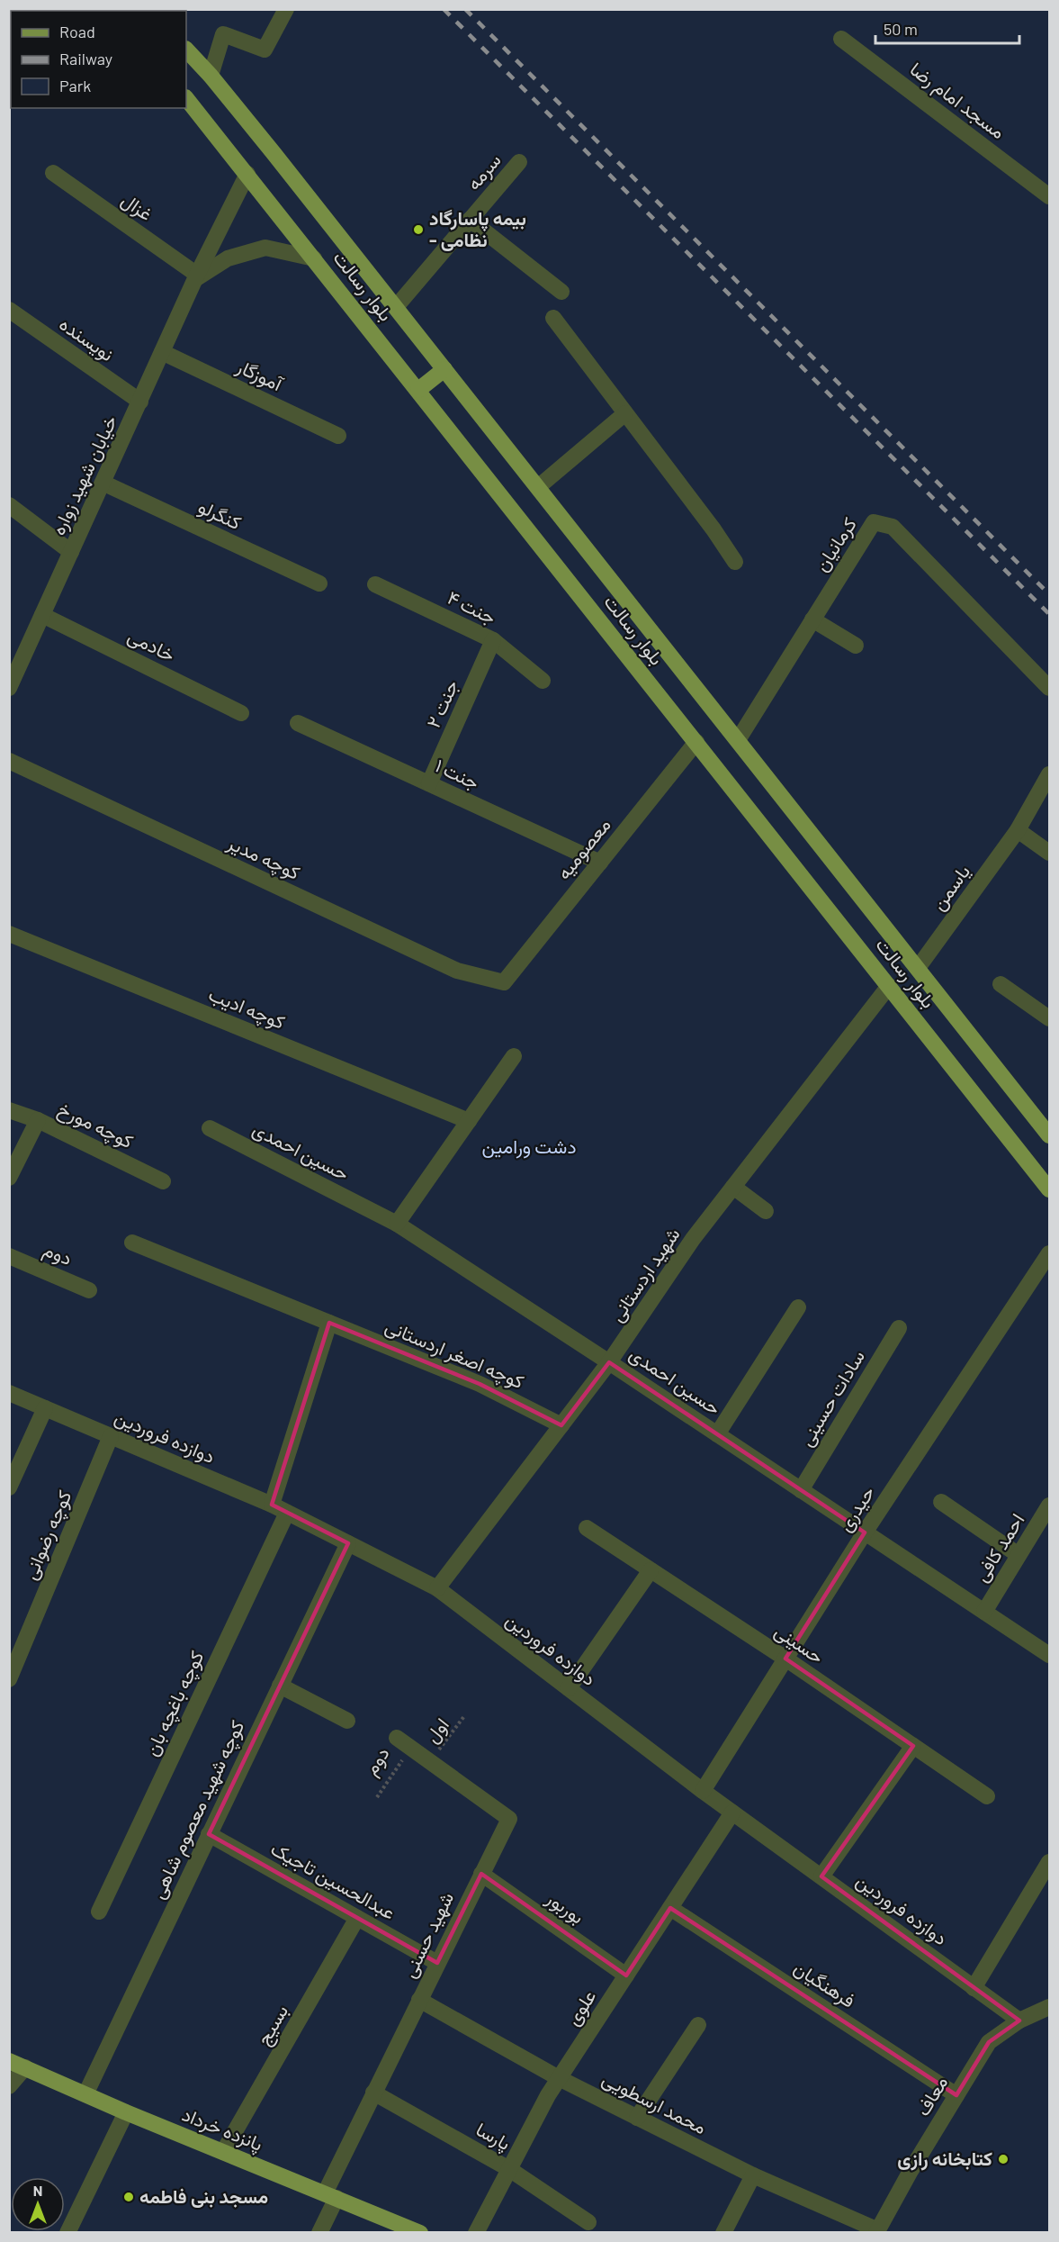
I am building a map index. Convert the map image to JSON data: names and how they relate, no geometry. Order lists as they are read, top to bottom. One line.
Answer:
{"streets":{"main road":["بلوار رسالت","پانزده خرداد"],"street":["مسجد امام رضا","سرمه","غزال","نویسنده","آموزگار","خیابان شهید زواره","کنگرلو","کرمانیان","جنت ۴","خادمی","جنت ۲","جنت ۱","معصومیه","کوچه مدیر","یاسمن","کوچه ادیب","کوچه مورخ","حسین احمدی","دوم","شهید اردستانی","کوچه اصغر اردستانی","سادات حسینی","دوازده فروردین","حیدری","کوچه رضوانی","احمد کافی","حسینی","کوچه باغچه بان","کوچه شهید معصوم شاهی","عبدالحسین تاجیک","بوربور","شهید حسنی","فرهنگیان","علوی","بسیج","معاف","محمد ارسطویی","پارسا"],"path":["اول"]},"crossings":[["سرمه","بلوار رسالت"],["غزال","خیابان شهید زواره"],["بلوار رسالت","خیابان شهید زواره"],["بلوار رسالت","کرمانیان"],["بلوار رسالت","معصومیه"],["بلوار رسالت","یاسمن"],["بلوار رسالت","شهید اردستانی"],["نویسنده","خیابان شهید زواره"],["آموزگار","خیابان شهید زواره"],["خیابان شهید زواره","کنگرلو"],["خیابان شهید زواره","خادمی"],["جنت ۴","جنت ۲"],["جنت ۲","جنت ۱"],["جنت ۱","معصومیه"],["معصومیه","کوچه مدیر"],["حسین احمدی","شهید اردستانی"],["حسین احمدی","سادات حسینی"],["حسین احمدی","حیدری"],["حسین احمدی","احمد کافی"],["دوم","شهید حسنی"],["شهید اردستانی","کوچه اصغر اردستانی"],["شهید اردستانی","دوازده فروردین"],["دوازده فروردین","حیدری"],["دوازده فروردین","کوچه رضوانی"],["دوازده فروردین","کوچه باغچه بان"],["دوازده فروردین","کوچه شهید معصوم شاهی"],["دوازده فروردین","علوی"],["دوازده فروردین","معاف"],["حیدری","حسینی"],["اول","شهید حسنی"],["کوچه شهید معصوم شاهی","عبدالحسین تاجیک"],["کوچه شهید معصوم شاهی","پانزده خرداد"],["عبدالحسین تاجیک","شهید حسنی"],["عبدالحسین تاجیک","بسیج"],["بوربور","شهید حسنی"],["بوربور","علوی"],["شهید حسنی","محمد ارسطویی"],["شهید حسنی","پانزده خرداد"],["شهید حسنی","پارسا"],["فرهنگیان","علوی"],["فرهنگیان","معاف"],["علوی","محمد ارسطویی"],["علوی","پارسا"],["بسیج","پانزده خرداد"],["معاف","محمد ارسطویی"]],"parks":["دشت ورامین"],"places":["بیمه پاسارگاد - نظامی","کتابخانه رازی","مسجد بنی فاطمه"],"legend":["Road","Railway","Park"],"scale_bar":"50 m","north":"top"}
